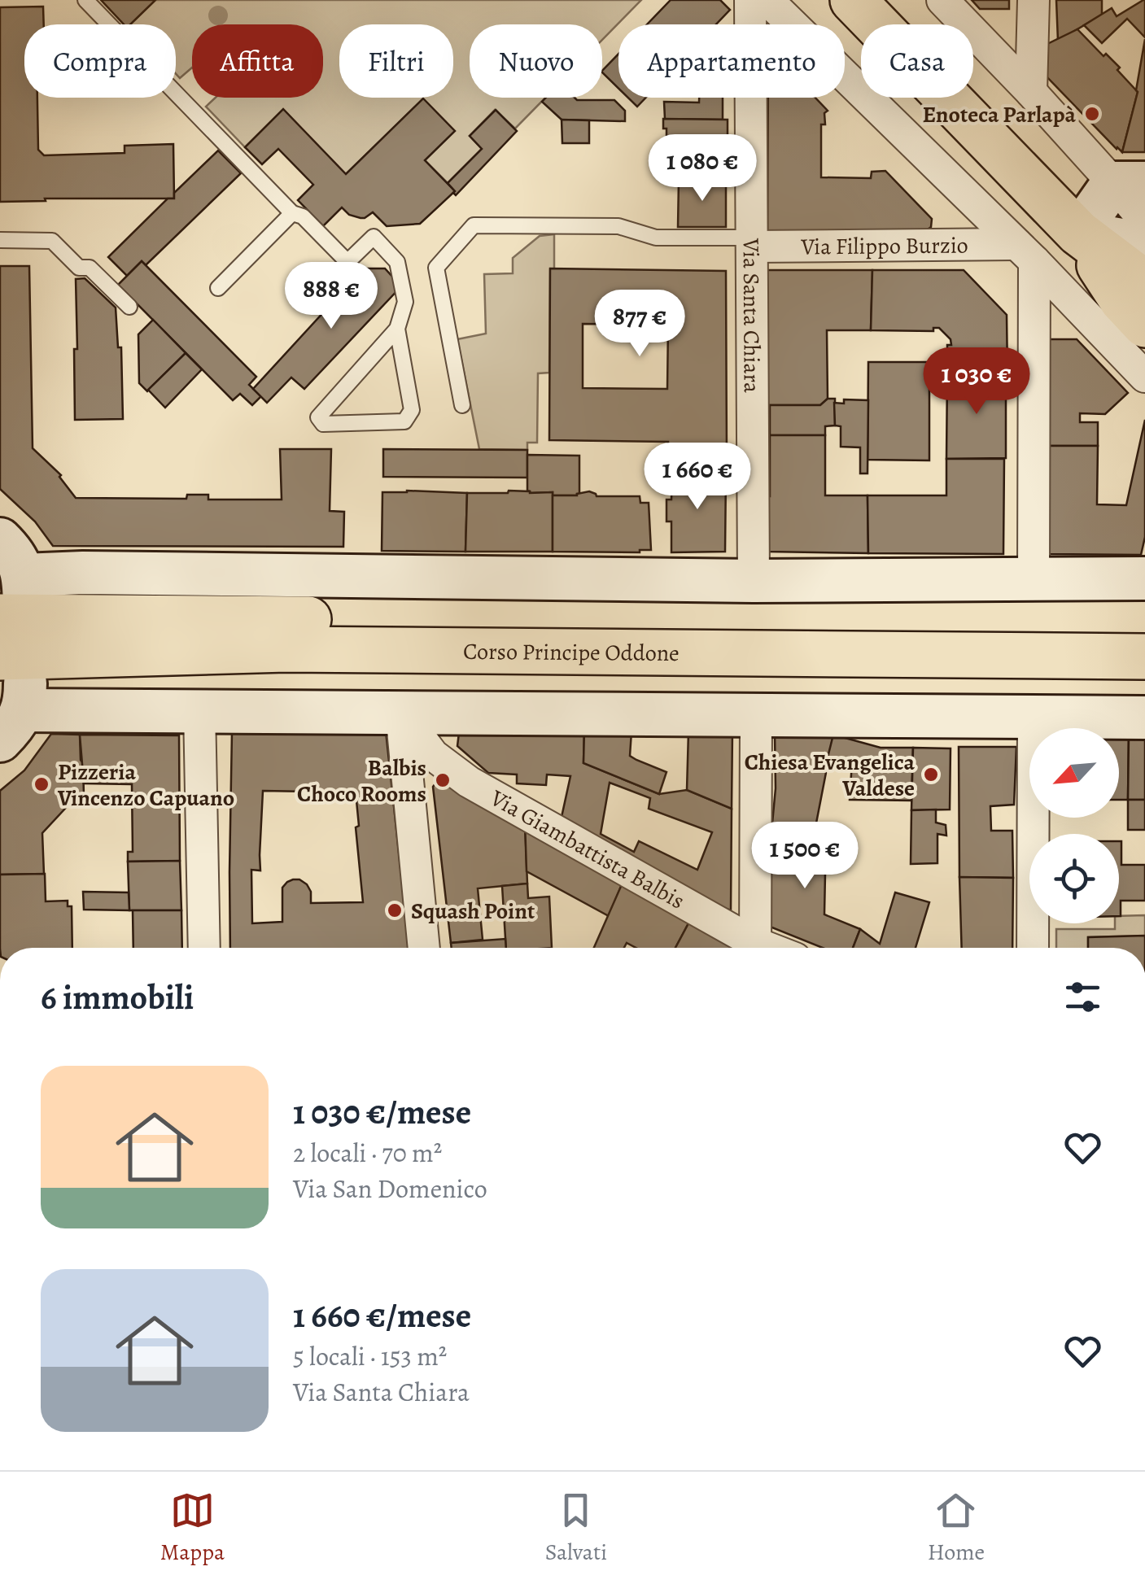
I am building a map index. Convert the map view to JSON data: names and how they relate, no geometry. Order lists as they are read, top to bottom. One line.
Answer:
{"streets":{"main road":["Corso Principe Oddone"],"street":["Via Filippo Burzio","Via Santa Chiara","Via Giambattista Balbis"]},"crossings":[["Via Filippo Burzio","Via Santa Chiara"]],"places":["Enoteca Parlapà","Chiesa Evangelica Valdese","Balbis Choco Rooms","Pizzeria Vincenzo Capuano","Squash Point"],"north":"bottom left","page":{"chip":["Compra","Affitta","Filtri","Nuovo","Appartamento","Casa"],"price":["1 080 €","888 €","877 €","1 030 €","1 660 €","1 500 €"],"heading":"6 immobili","list":[{"name":"1 030 €/mese","note":"2 locali · 70 m² · Via San Domenico"},{"name":"1 660 €/mese","note":"5 locali · 153 m² · Via Santa Chiara"}],"tabs":["Mappa","Salvati","Home"]}}
